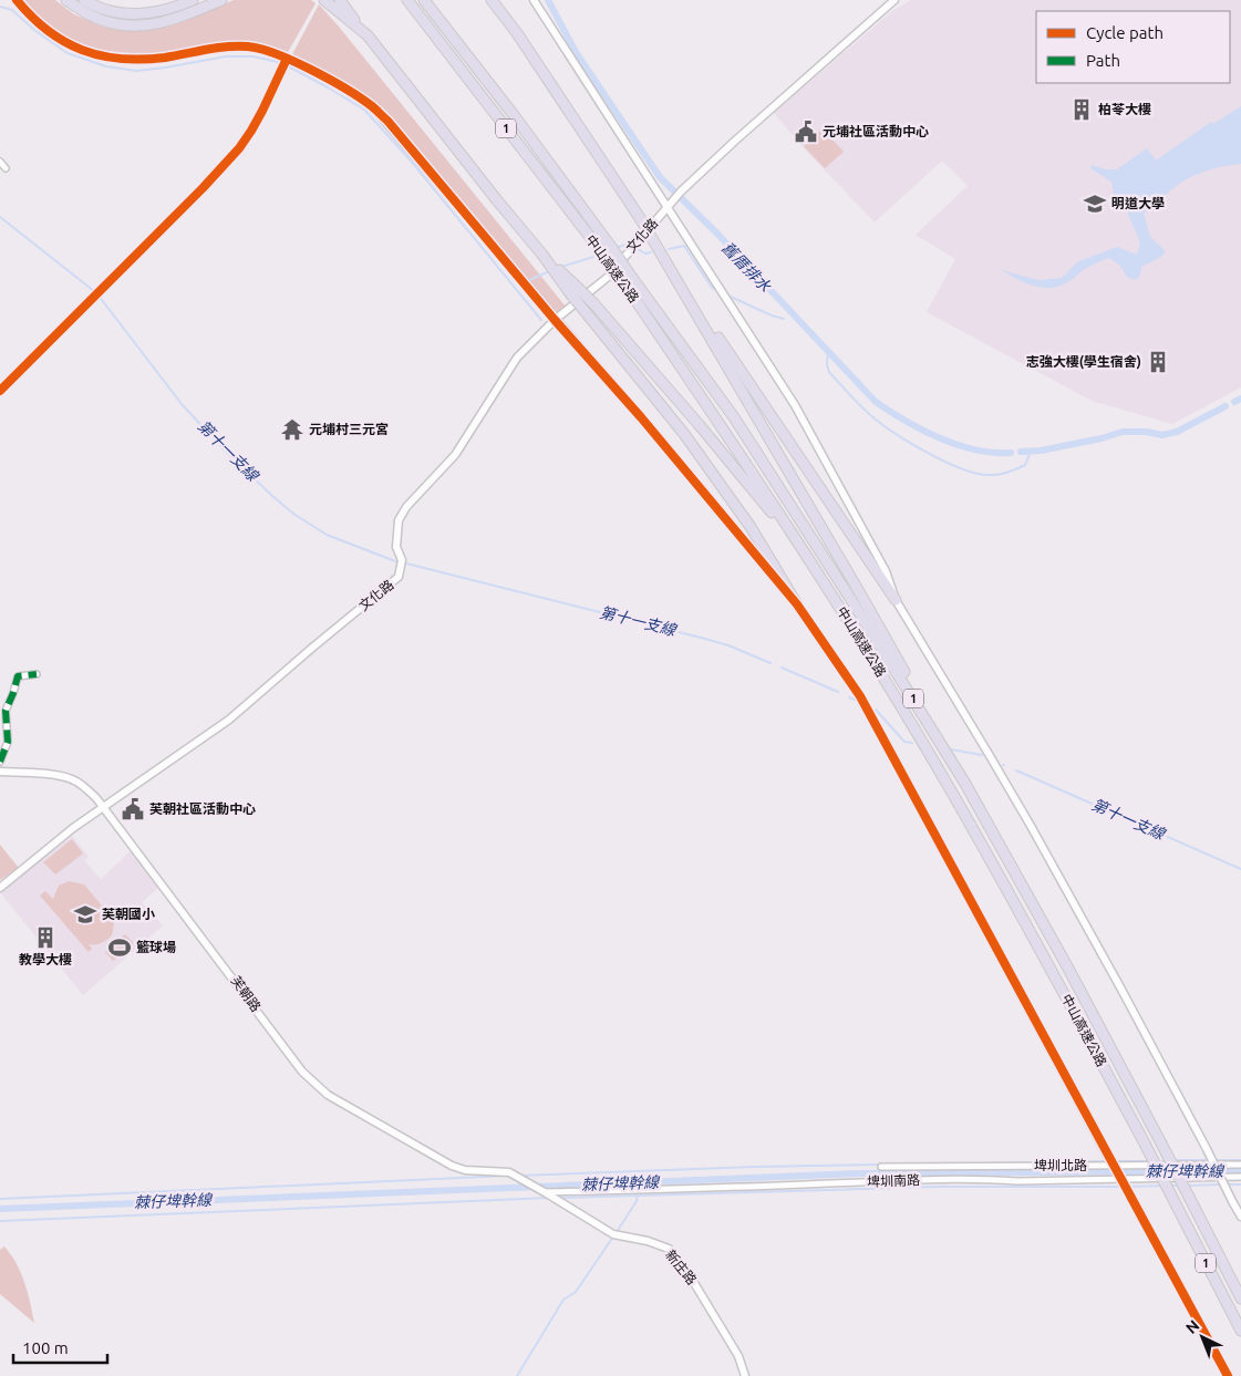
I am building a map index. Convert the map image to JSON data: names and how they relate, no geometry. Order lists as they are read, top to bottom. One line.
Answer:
{"streets":{"highway":["1","中山高速公路"],"street":["文化路","芙朝路","埤圳北路","埤圳南路","新庄路"]},"crossings":[["文化路","芙朝路"],["芙朝路","埤圳南路"],["芙朝路","新庄路"],["埤圳南路","新庄路"]],"water":["舊厝排水","第十一支線","棘仔埤幹線"],"places":{"building":["柏苓大樓","志強大樓(學生宿舍)","教學大樓"],"public building":["元埔社區活動中心","芙朝社區活動中心"],"school or university":["明道大學","芙朝國小"],"temple":["元埔村三元宮"],"sports":["籃球場"]},"legend":["Cycle path","Path"],"scale_bar":"100 m","north":"top left"}
